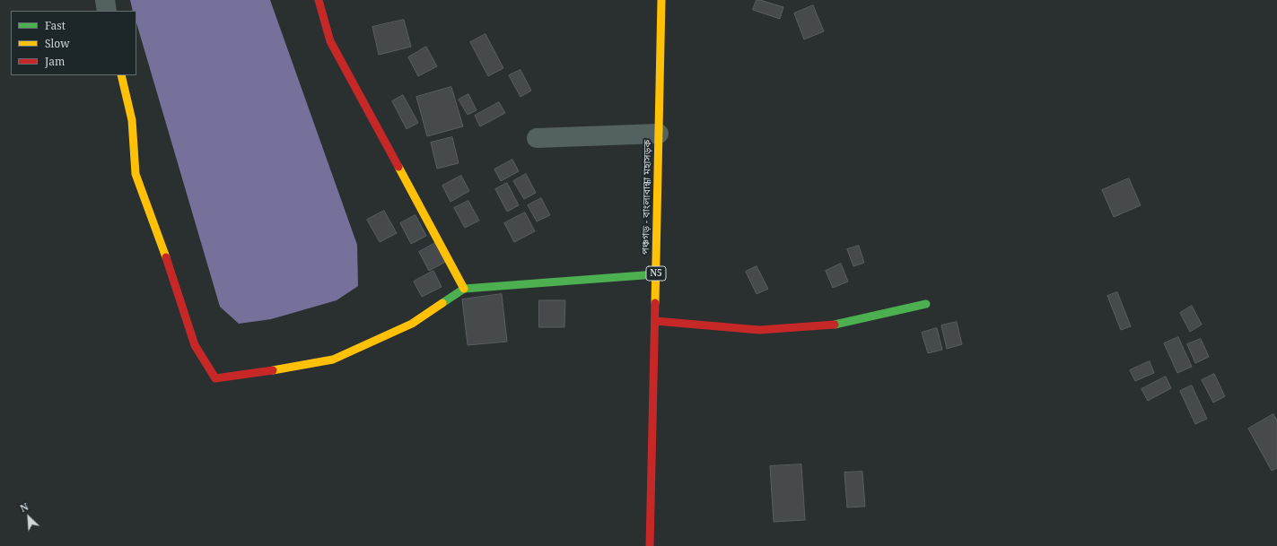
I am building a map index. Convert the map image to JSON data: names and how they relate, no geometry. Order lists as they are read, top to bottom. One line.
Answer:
{"streets":{"main road":["পঞ্চগড় - বাংলাবান্ধা মহাসড়ক","N5"]},"legend":["Fast","Slow","Jam"],"north":"top left"}
